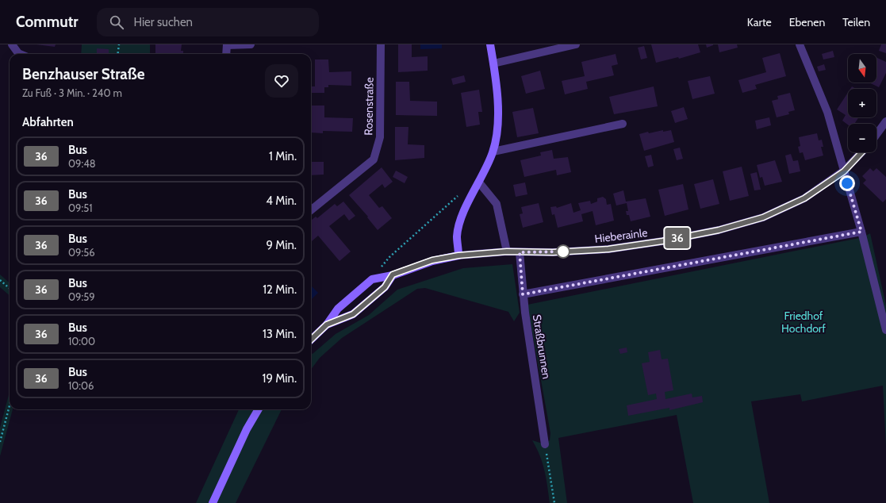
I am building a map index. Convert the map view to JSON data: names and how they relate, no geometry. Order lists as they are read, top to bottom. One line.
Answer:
{"streets":{"street":["Rosenstraße","Hieberainle","Straßbrunnen"]},"crossings":[["Hieberainle","Straßbrunnen"]],"parks":["Friedhof Hochdorf"],"lines":["bus line 36"],"north":"bottom","page":{"header":"Commutr","search":"Hier suchen","nav":["Karte","Ebenen","Teilen"],"on_map":"36","map_buttons":["+","−"],"heading":[["Benzhauser Straße","Zu Fuß · 3 Min. · 240 m"],"Abfahrten"],"list":[{"mark":"36","name":"Bus","note":"09:48","value":"1 Min."},{"mark":"36","name":"Bus","note":"09:51","value":"4 Min."},{"mark":"36","name":"Bus","note":"09:56","value":"9 Min."},{"mark":"36","name":"Bus","note":"09:59","value":"12 Min."},{"mark":"36","name":"Bus","note":"10:00","value":"13 Min."},{"mark":"36","name":"Bus","note":"10:06","value":"19 Min."}]}}
